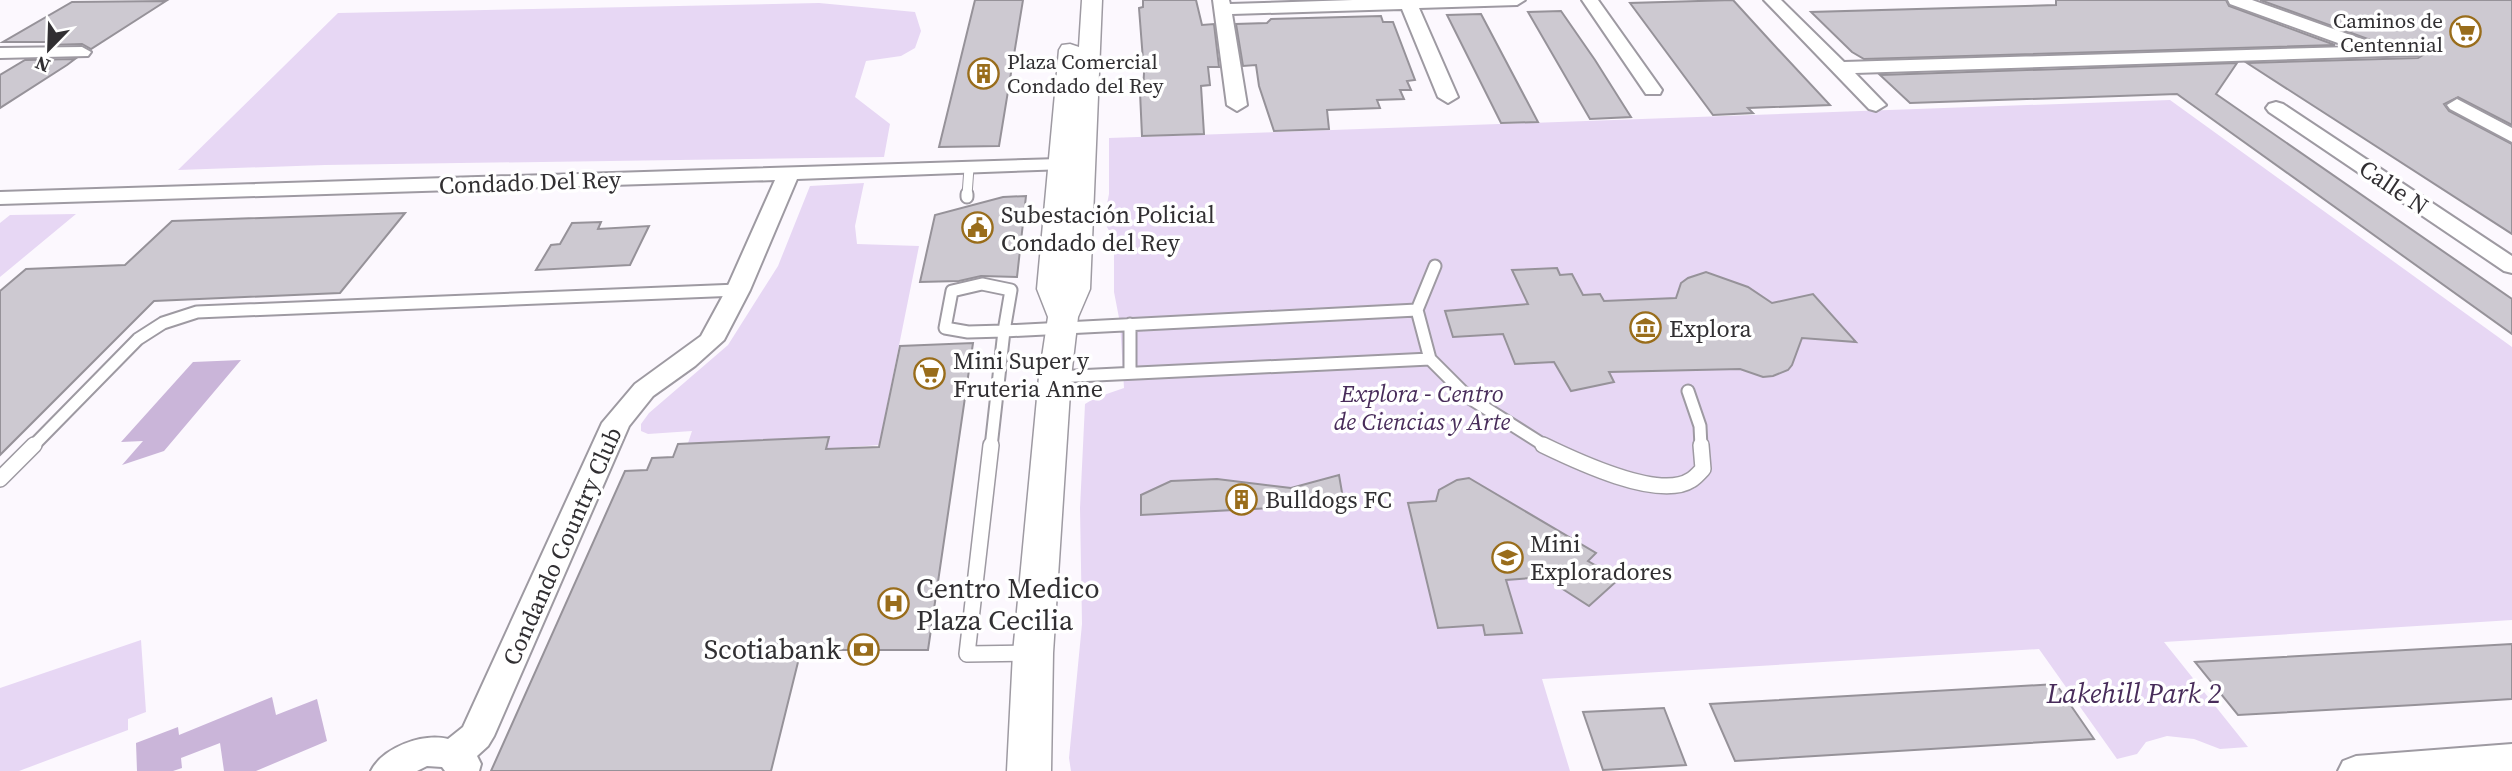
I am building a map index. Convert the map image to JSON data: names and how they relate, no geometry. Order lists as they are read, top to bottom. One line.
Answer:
{"streets":{"street":["Condado Del Rey","Calle N","Condando Country Club"]},"crossings":[["Condado Del Rey","Condando Country Club"]],"parks":["Explora - Centro de Ciencias y Arte","Lakehill Park 2"],"places":{"supermarket":["Caminos de Centennial","Mini Super y Fruteria Anne"],"building":["Plaza Comercial Condado del Rey","Bulldogs FC"],"public building":["Subestación Policial Condado del Rey"],"museum":["Explora"],"school or university":["Mini Exploradores"],"hospital":["Centro Medico Plaza Cecilia"],"bank":["Scotiabank"]},"north":"bottom left"}
